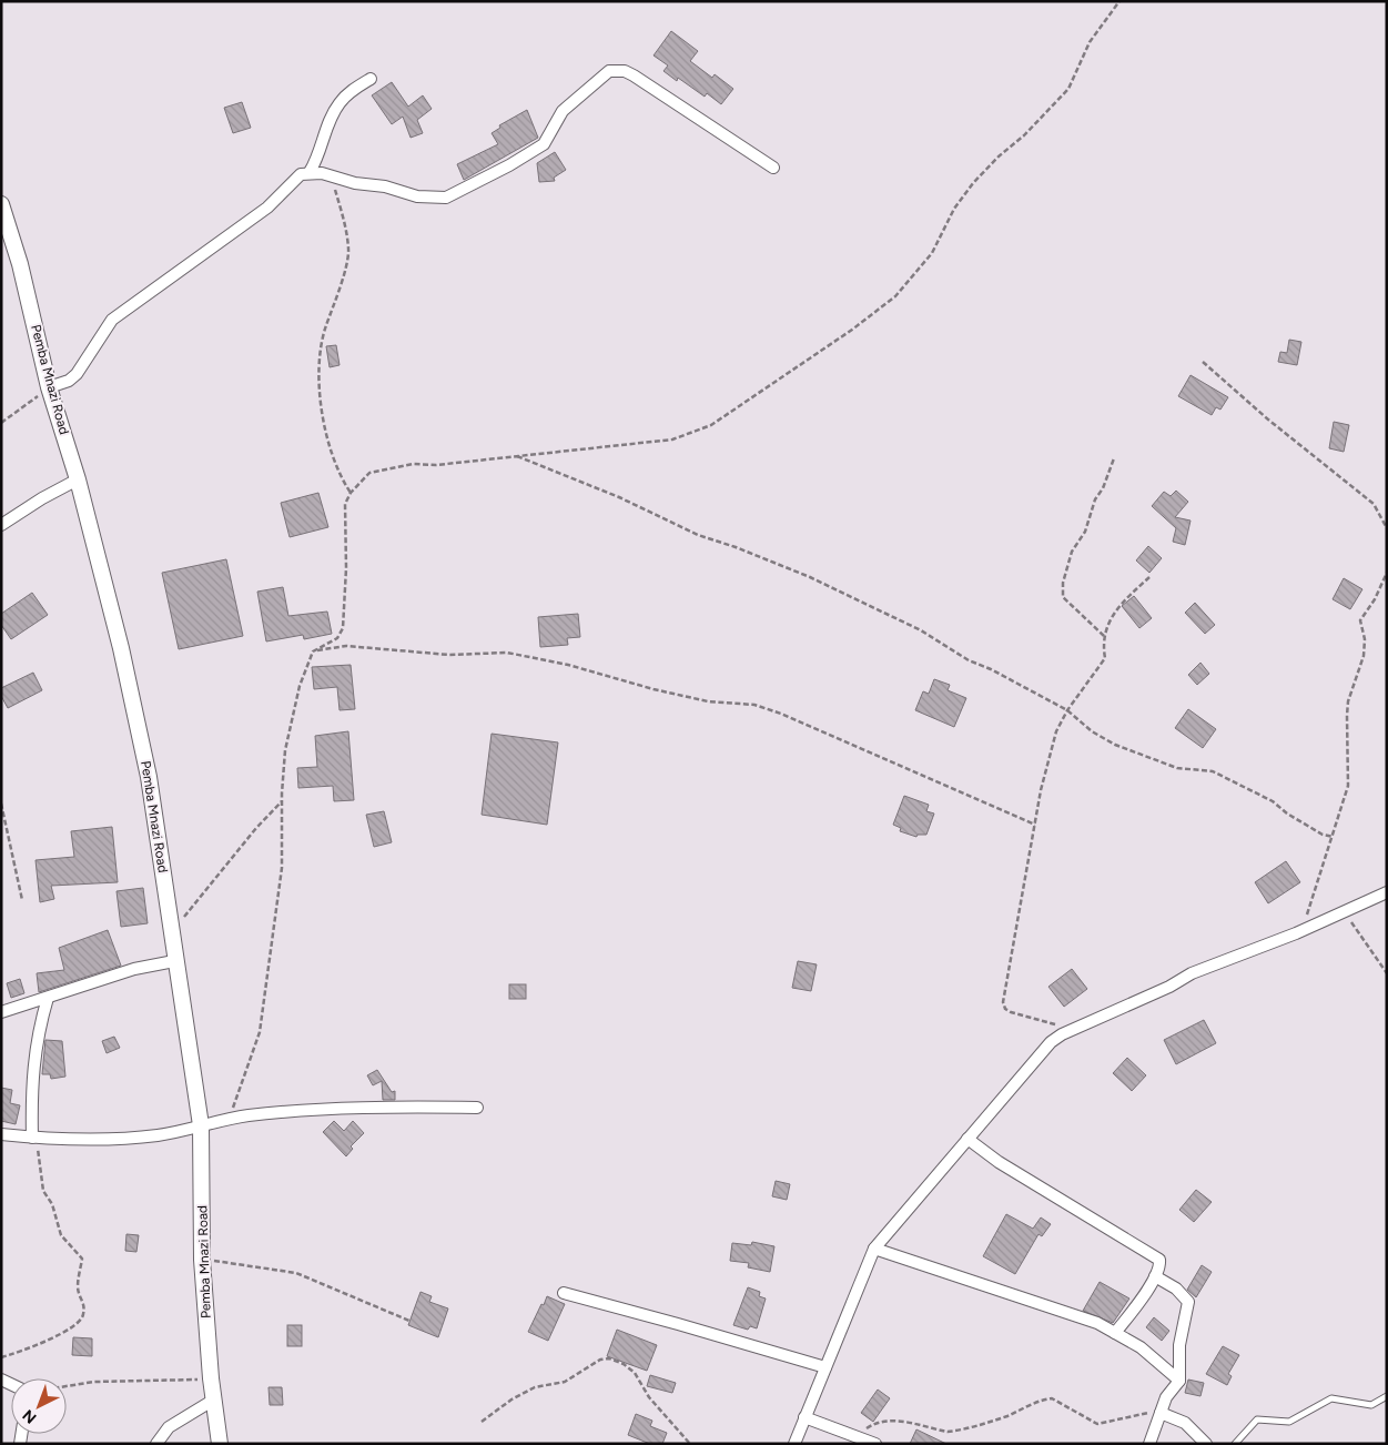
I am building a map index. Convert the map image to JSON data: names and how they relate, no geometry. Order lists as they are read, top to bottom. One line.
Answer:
{"streets":{"main road":["Pemba Mnazi Road"]},"north":"bottom left"}
